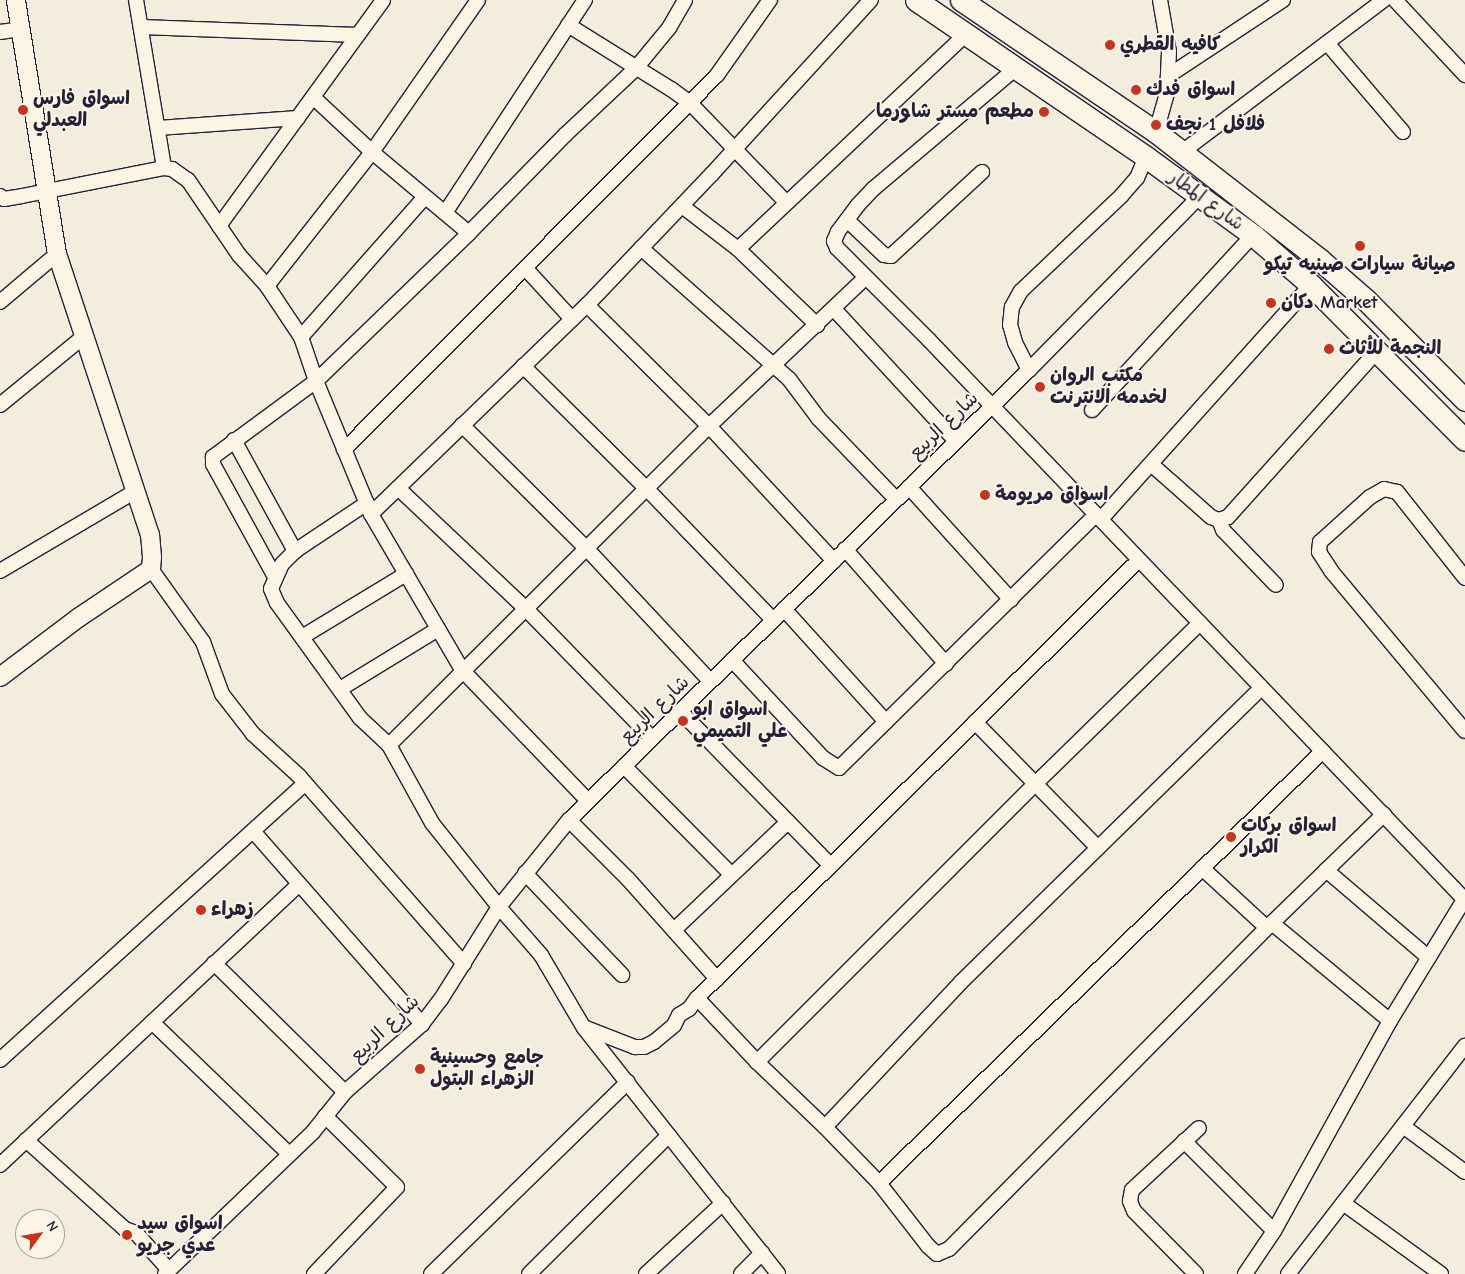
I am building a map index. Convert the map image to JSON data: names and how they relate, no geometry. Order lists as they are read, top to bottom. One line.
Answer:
{"streets":{"main road":["شارع المطار"],"street":["شارع الربيع"]},"crossings":[["شارع المطار","شارع الربيع"]],"places":["كافيه القطري","اسواق فدك","اسواق فارس العبدلي","مطعم مستر شاورما","فلافل 1 نجف","صيانة سيارات صينيه تيكو","دكان Market","النجمة للأثاث","مكتب الروان لخدمه الانترنت","اسواق مريومة","اسواق ابو علي التميمي","اسواق بركات الكرار","زهراء","جامع وحسينية الزهراء البتول","اسواق سيد عدي جريو"],"north":"top right"}
